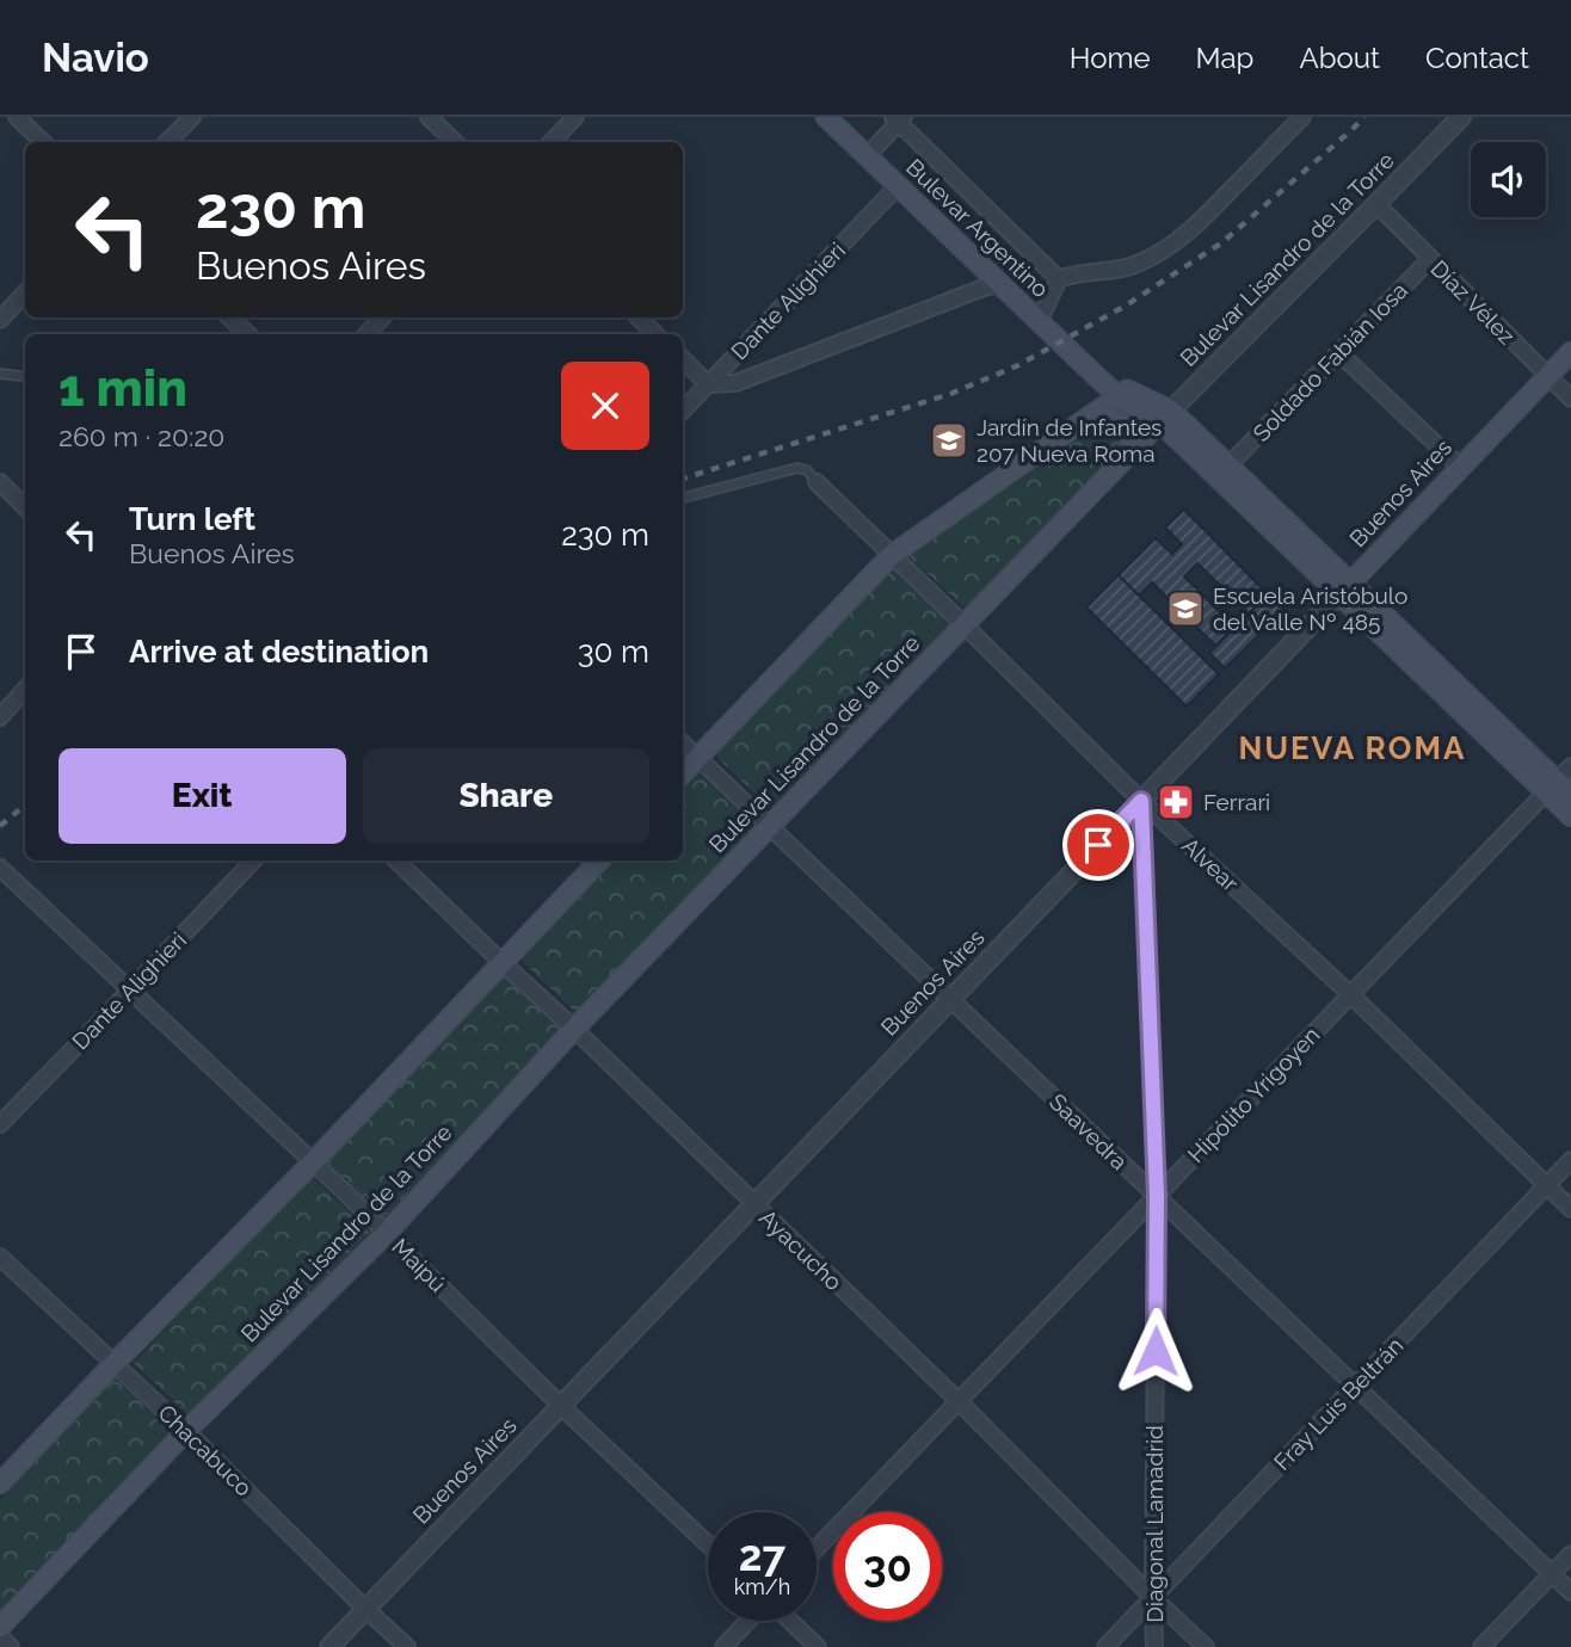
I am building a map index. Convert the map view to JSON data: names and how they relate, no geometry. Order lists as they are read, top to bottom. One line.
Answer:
{"streets":{"main road":["Bulevar Argentino","Bulevar Lisandro de la Torre","Buenos Aires"],"street":["Dante Alighieri","Díaz Vélez","Soldado Fabián Iosa","Alvear","Hipólito Yrigoyen","Saavedra","Ayacucho","Maipú","Fray Luis Beltrán","Chacabuco","Diagonal Lamadrid"]},"crossings":[["Bulevar Argentino","Bulevar Lisandro de la Torre"],["Bulevar Argentino","Dante Alighieri"],["Bulevar Argentino","Soldado Fabián Iosa"],["Bulevar Argentino","Buenos Aires"],["Bulevar Argentino","Hipólito Yrigoyen"],["Bulevar Lisandro de la Torre","Díaz Vélez"],["Bulevar Lisandro de la Torre","Alvear"],["Bulevar Lisandro de la Torre","Saavedra"],["Bulevar Lisandro de la Torre","Ayacucho"],["Bulevar Lisandro de la Torre","Maipú"],["Bulevar Lisandro de la Torre","Chacabuco"],["Dante Alighieri","Maipú"],["Díaz Vélez","Soldado Fabián Iosa"],["Díaz Vélez","Buenos Aires"],["Buenos Aires","Alvear"],["Buenos Aires","Saavedra"],["Buenos Aires","Ayacucho"],["Buenos Aires","Maipú"],["Buenos Aires","Chacabuco"],["Buenos Aires","Diagonal Lamadrid"],["Alvear","Hipólito Yrigoyen"],["Alvear","Fray Luis Beltrán"],["Alvear","Diagonal Lamadrid"],["Hipólito Yrigoyen","Saavedra"],["Hipólito Yrigoyen","Ayacucho"],["Hipólito Yrigoyen","Diagonal Lamadrid"],["Saavedra","Fray Luis Beltrán"],["Saavedra","Diagonal Lamadrid"],["Ayacucho","Fray Luis Beltrán"],["Ayacucho","Diagonal Lamadrid"],["Fray Luis Beltrán","Diagonal Lamadrid"]],"districts":["NUEVA ROMA"],"places":{"school or university":["Jardín de Infantes 207 Nueva Roma","Escuela Aristóbulo del Valle Nº 485"],"pharmacy":["Ferrari"]},"page":{"header":"Navio","nav":["Home","Map","About","Contact"],"turn":["230 m","Buenos Aires"],"heading":["1 min","260 m · 20:20"],"list":[{"name":"Turn left","note":"Buenos Aires","value":"230 m"},{"name":"Arrive at destination","value":"30 m"}],"buttons":["Exit","Share"],"speed":"27 km/h","limit":"30"}}
